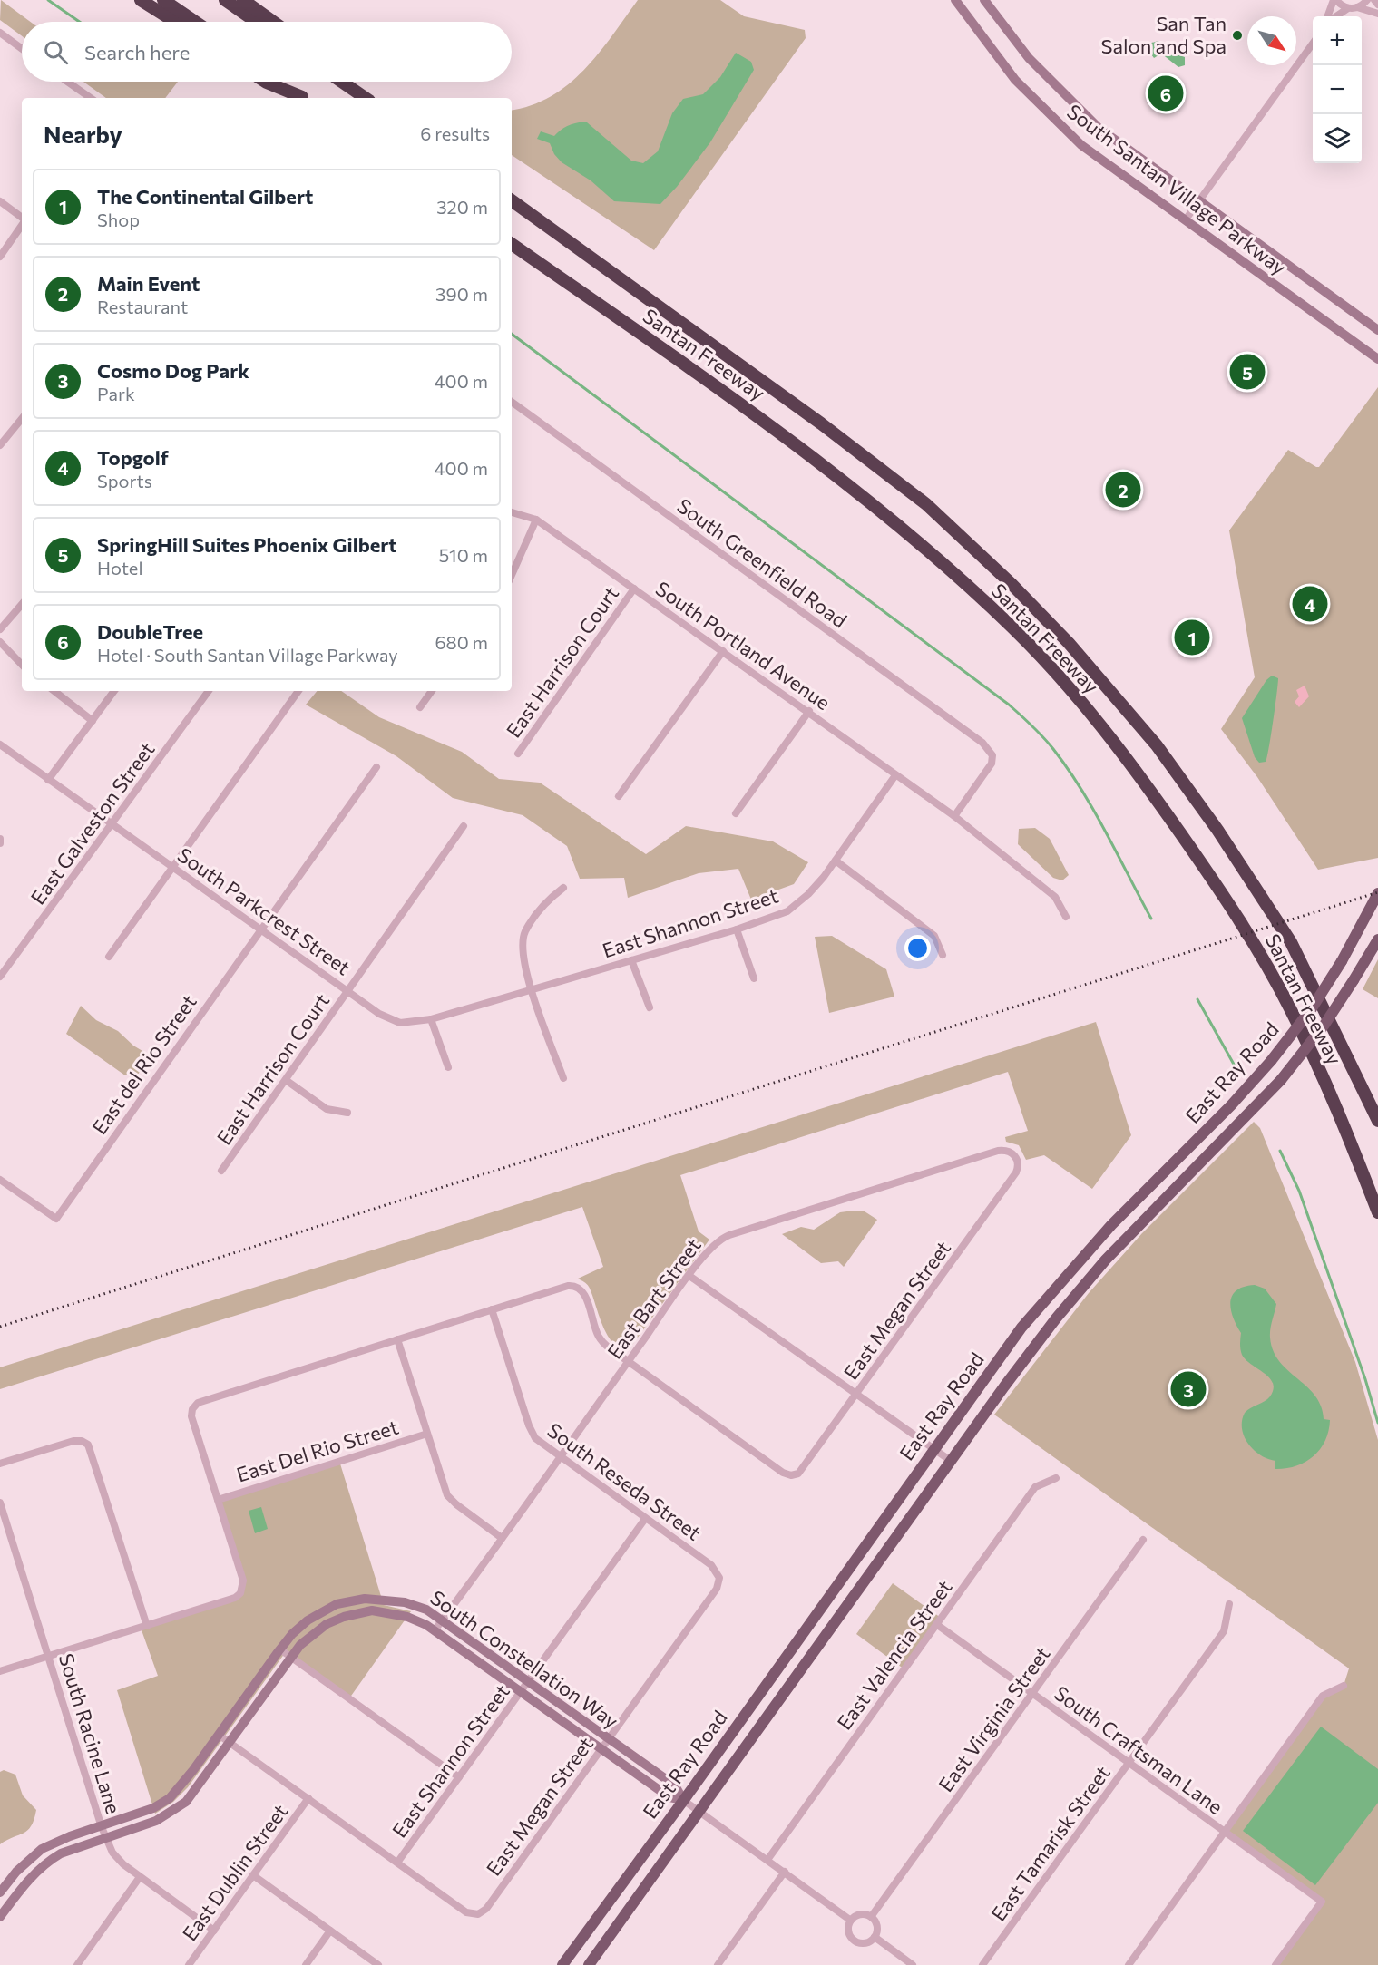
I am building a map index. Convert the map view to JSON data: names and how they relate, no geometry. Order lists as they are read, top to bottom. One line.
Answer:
{"streets":{"highway":["Santan Freeway"],"main road":["East Ray Road"],"street":["South Santan Village Parkway","South Greenfield Road","South Portland Avenue","East Harrison Court","East Galveston Street","South Parkcrest Street","East Shannon Street","East del Rio Street","East Bart Street","East Megan Street","East Del Rio Street","South Reseda Street","East Valencia Street","South Constellation Way","East Virginia Street","South Racine Lane","South Craftsman Lane","East Tamarisk Street","East Dublin Street"]},"crossings":[["South Greenfield Road","South Portland Avenue"],["South Portland Avenue","East Harrison Court"],["South Portland Avenue","East Shannon Street"],["East Harrison Court","South Parkcrest Street"],["East Galveston Street","South Parkcrest Street"],["South Parkcrest Street","East Shannon Street"],["South Parkcrest Street","East del Rio Street"],["East Shannon Street","East Megan Street"],["East Shannon Street","South Reseda Street"],["East Shannon Street","South Constellation Way"],["East Ray Road","South Constellation Way"],["East Bart Street","East Megan Street"],["East Bart Street","South Reseda Street"],["East Bart Street","South Constellation Way"],["East Megan Street","South Reseda Street"],["East Megan Street","South Constellation Way"],["East Valencia Street","South Craftsman Lane"],["South Constellation Way","South Racine Lane"],["East Virginia Street","South Craftsman Lane"],["South Racine Lane","East Dublin Street"],["South Craftsman Lane","East Tamarisk Street"]],"places":["San Tan Salon and Spa"],"north":"bottom right","page":{"map_buttons":["+","−"],"search":"Search here","pins":["6","5","2","4","1","3"],"heading":["Nearby","6 results"],"list":[{"mark":"1","name":"The Continental Gilbert","note":"Shop","value":"320 m"},{"mark":"2","name":"Main Event","note":"Restaurant","value":"390 m"},{"mark":"3","name":"Cosmo Dog Park","note":"Park","value":"400 m"},{"mark":"4","name":"Topgolf","note":"Sports","value":"400 m"},{"mark":"5","name":"SpringHill Suites Phoenix Gilbert","note":"Hotel","value":"510 m"},{"mark":"6","name":"DoubleTree","note":"Hotel · South Santan Village Parkway","value":"680 m"}]}}
